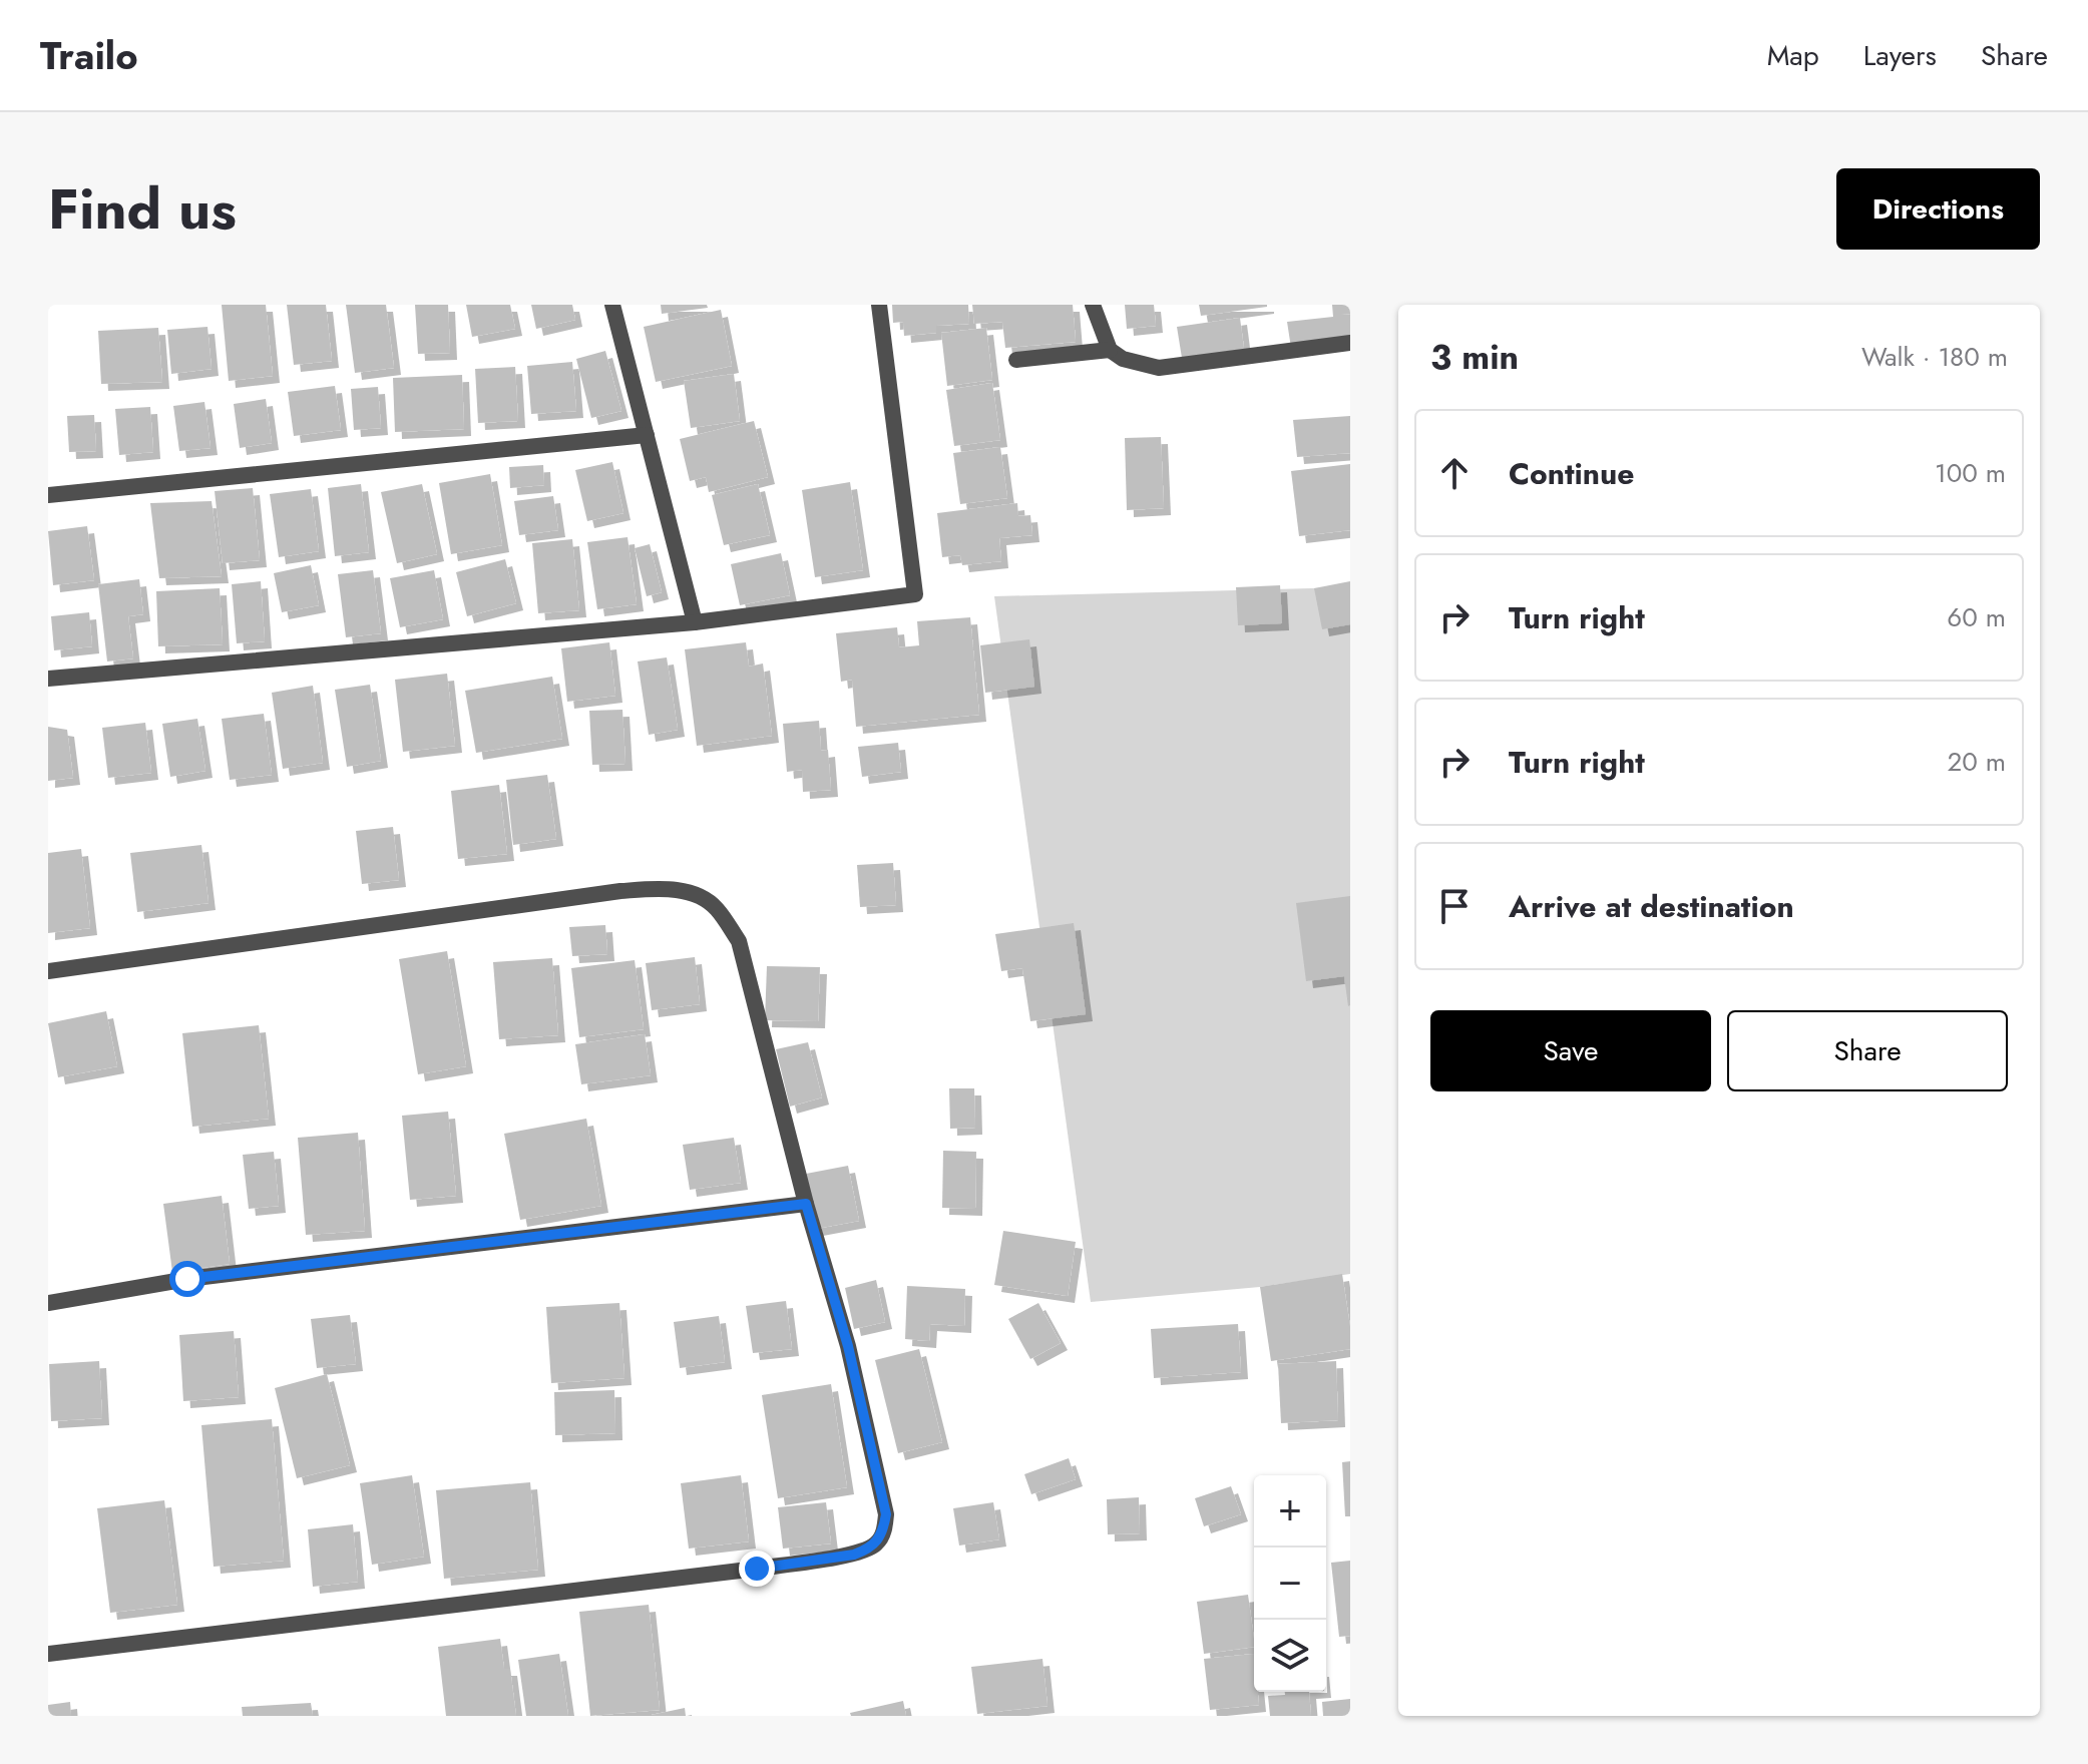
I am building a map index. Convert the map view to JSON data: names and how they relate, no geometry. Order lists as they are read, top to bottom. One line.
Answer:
{"page":{"header":"Trailo","nav":["Map","Layers","Share"],"title":"Find us","buttons":["Directions",["Save","Share"]],"heading":["3 min","Walk · 180 m"],"list":[["Continue","100 m"],["Turn right","60 m"],["Turn right","20 m"],"Arrive at destination"],"map_buttons":["+","−"]}}
